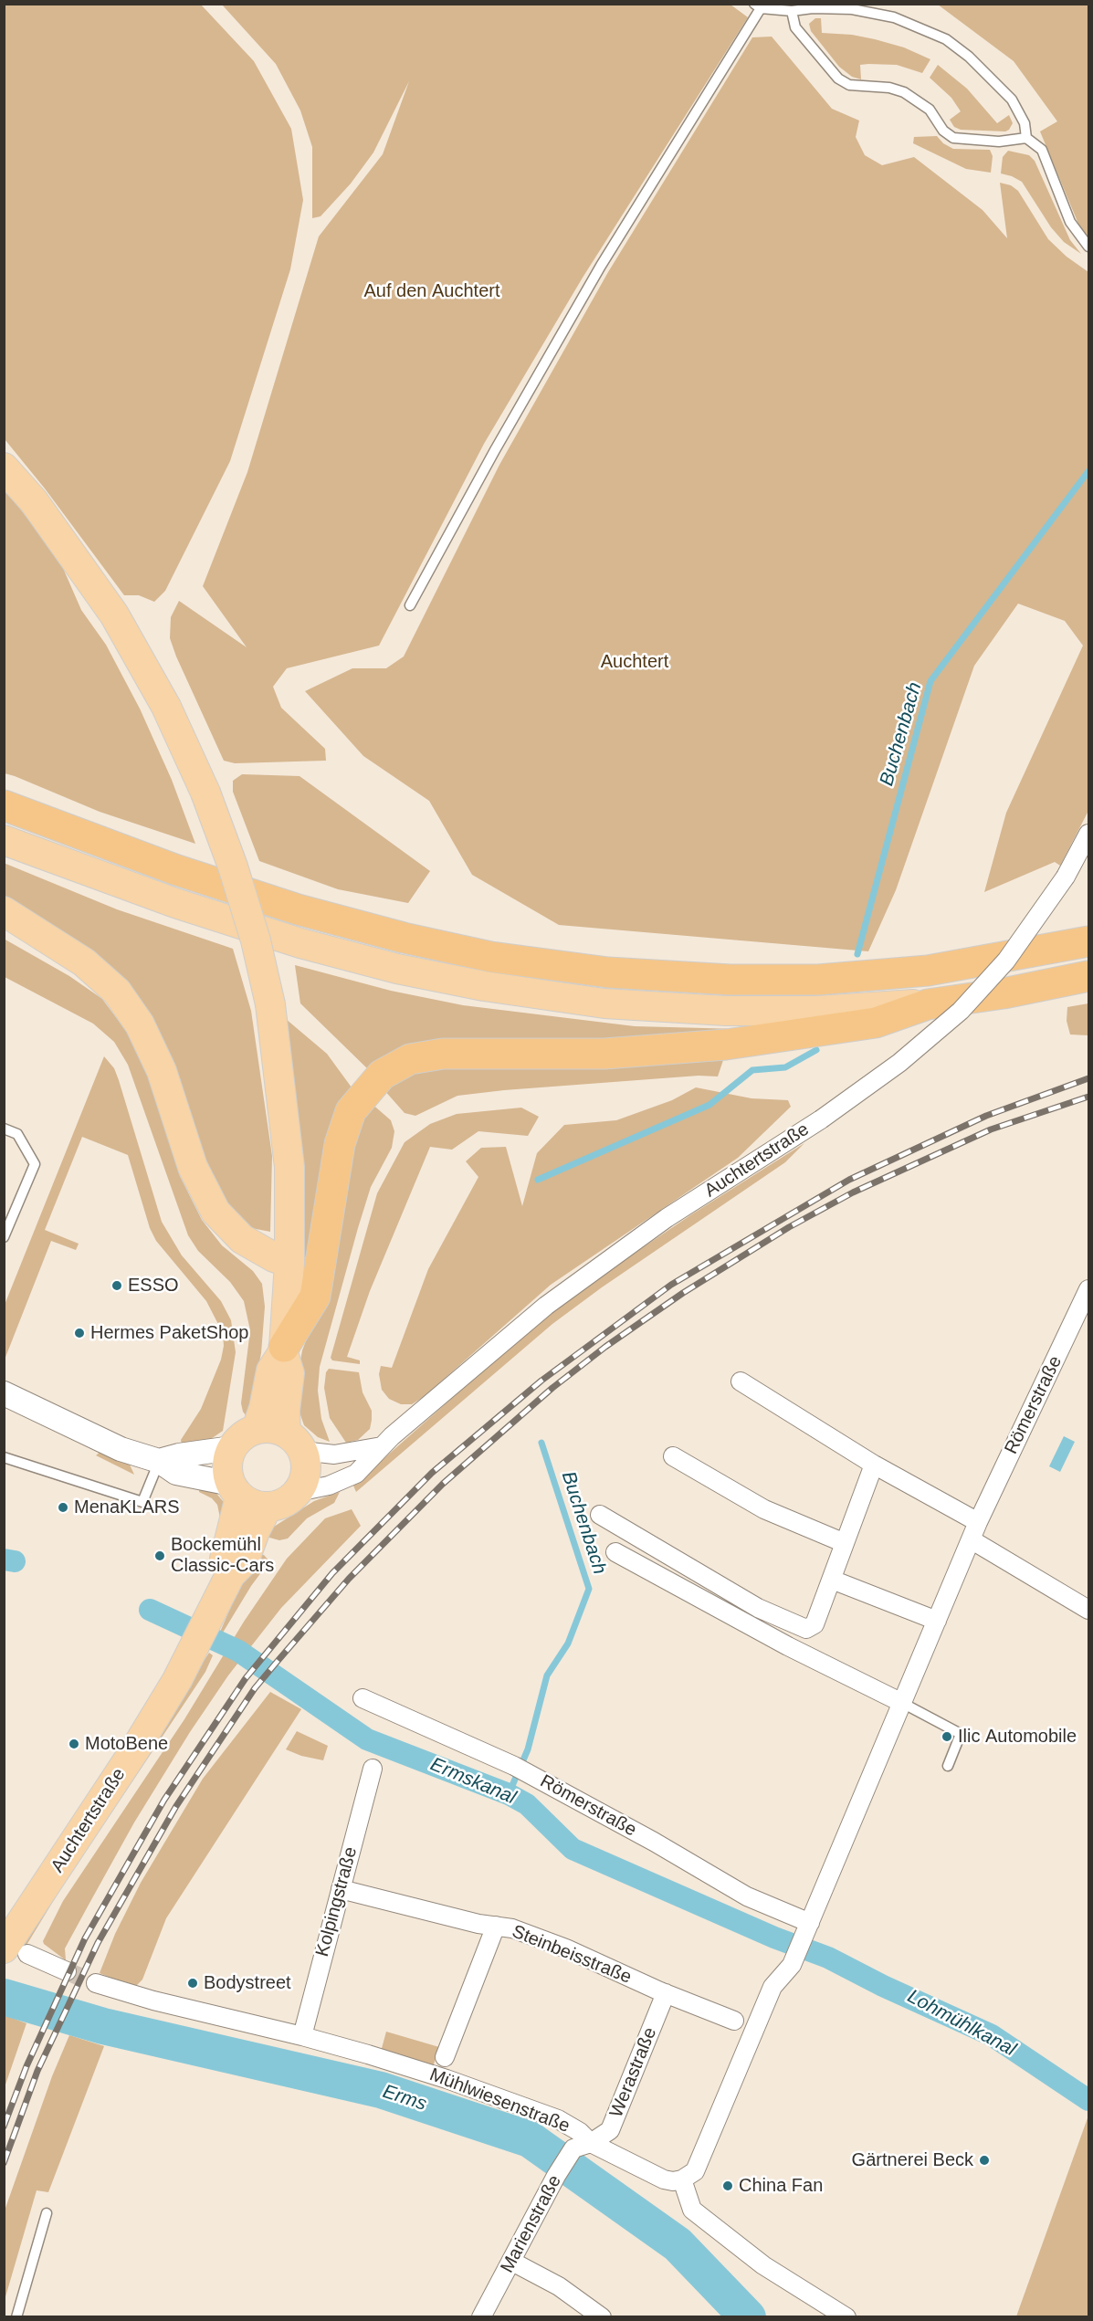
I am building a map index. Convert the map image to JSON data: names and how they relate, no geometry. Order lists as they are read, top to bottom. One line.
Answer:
{"streets":{"main road":["Auchtertstraße"],"street":["Römerstraße","Kolpingstraße","Steinbeisstraße","Werastraße","Mühlwiesenstraße","Marienstraße"]},"crossings":[["Römerstraße","Mühlwiesenstraße"],["Kolpingstraße","Steinbeisstraße"],["Kolpingstraße","Mühlwiesenstraße"],["Steinbeisstraße","Werastraße"],["Werastraße","Mühlwiesenstraße"],["Werastraße","Marienstraße"],["Mühlwiesenstraße","Marienstraße"]],"water":["Buchenbach","Ermskanal","Lohmühlkanal","Erms"],"parks":["Auf den Auchtert","Auchtert"],"places":["ESSO","Hermes PaketShop","MenaKLARS","Bockemühl Classic-Cars","Ilic Automobile","MotoBene","Bodystreet","Gärtnerei Beck","China Fan"]}
